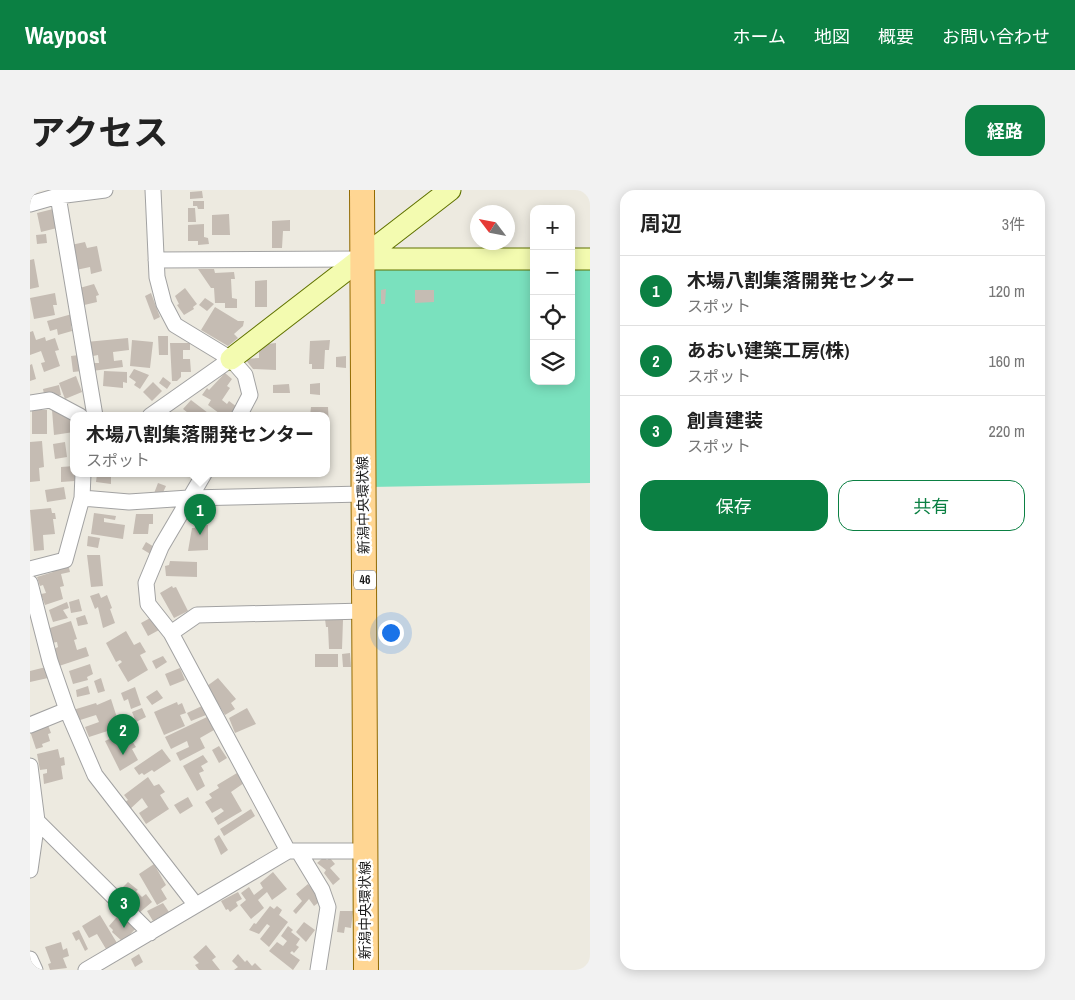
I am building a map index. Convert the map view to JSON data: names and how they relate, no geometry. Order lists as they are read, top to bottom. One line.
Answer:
{"streets":{"main road":["新潟中央環状線","46"]},"north":"top left","page":{"header":"Waypost","nav":["ホーム","地図","概要","お問い合わせ"],"title":"アクセス","buttons":["経路",["保存","共有"]],"heading":["周辺","3件"],"map_buttons":["+","−"],"list":[{"mark":"1","name":"木場八割集落開発センター","note":"スポット","value":"120 m"},{"mark":"2","name":"あおい建築工房(株)","note":"スポット","value":"160 m"},{"mark":"3","name":"創貴建装","note":"スポット","value":"220 m"}],"popup":["木場八割集落開発センター","スポット"],"pins":["1","2","3"]}}
